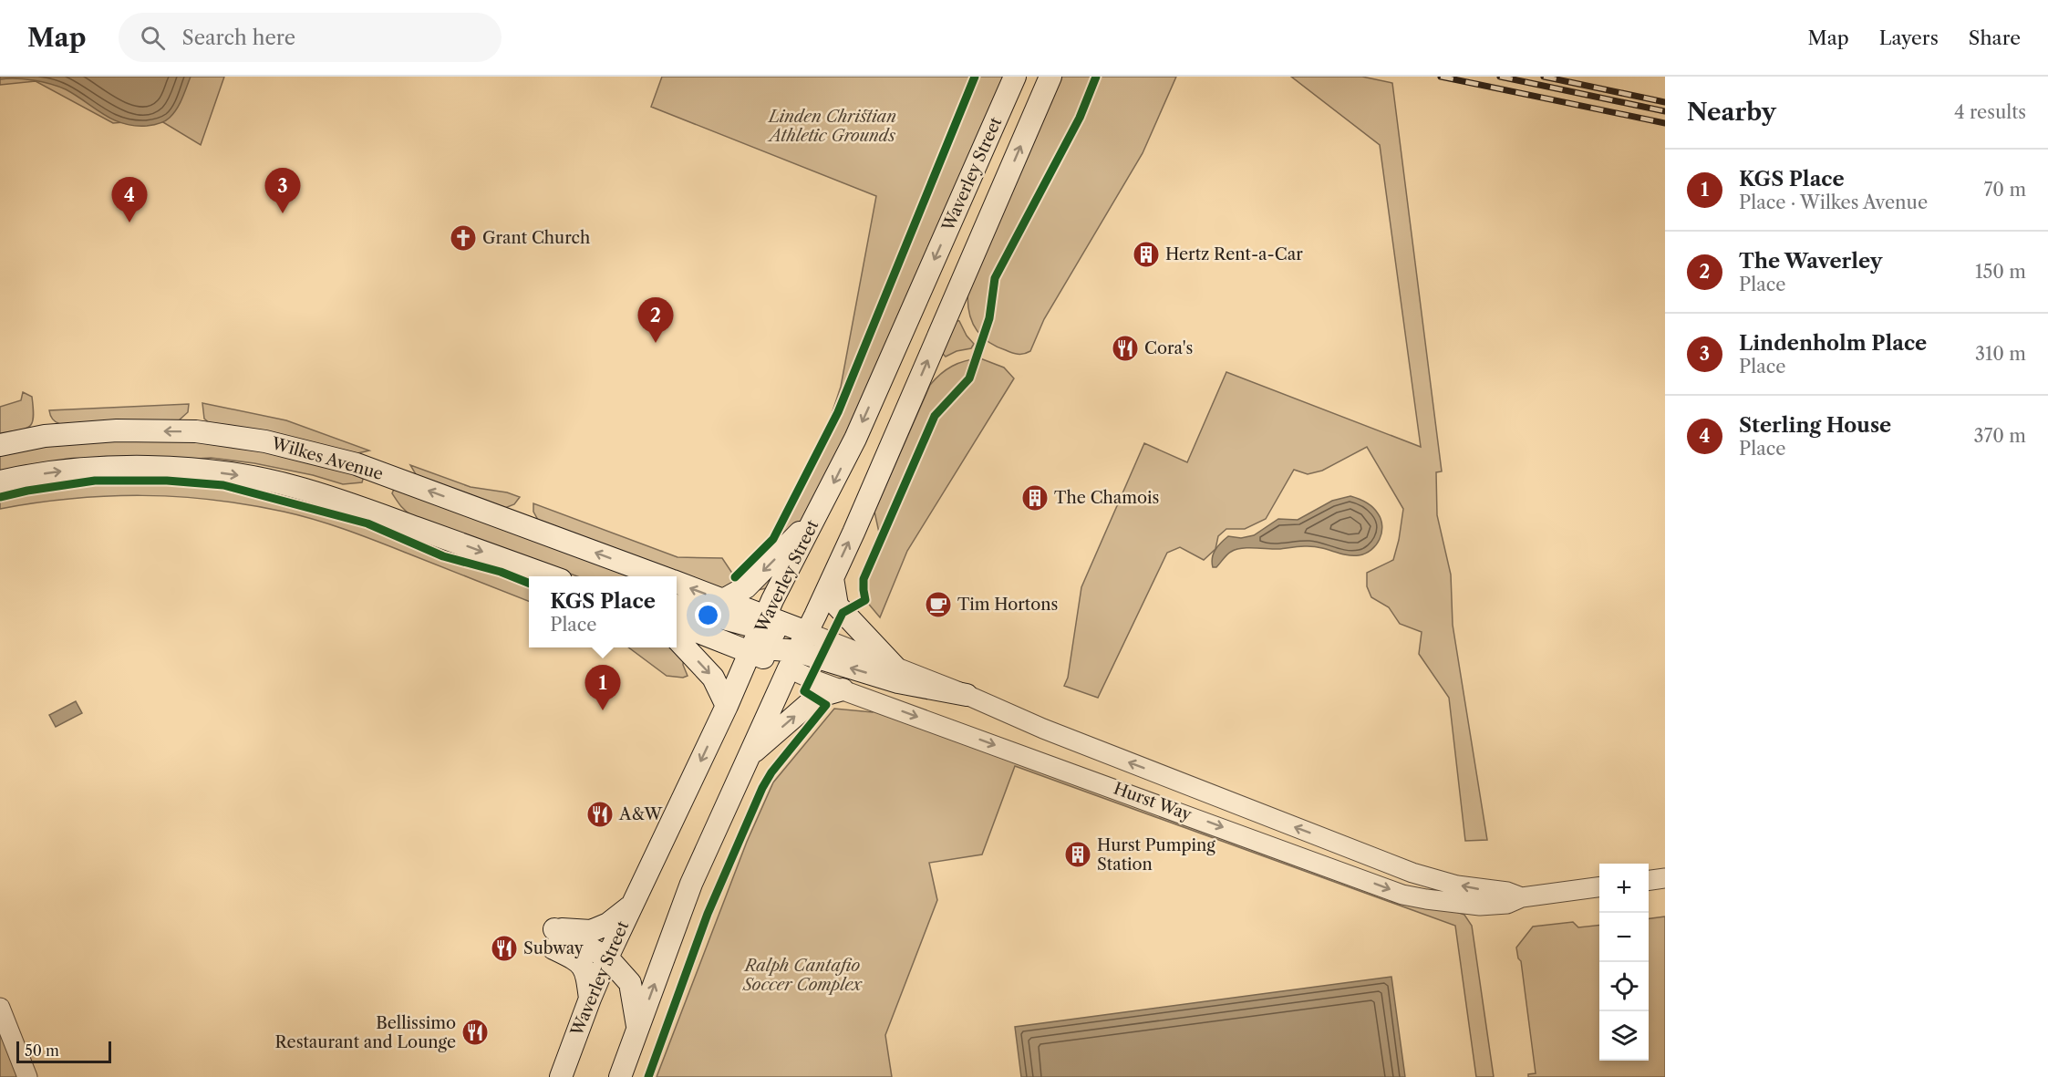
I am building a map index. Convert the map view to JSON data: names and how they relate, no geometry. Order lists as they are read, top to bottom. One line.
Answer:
{"streets":{"main road":["Waverley Street","Wilkes Avenue"],"street":["Hurst Way"]},"crossings":[["Waverley Street","Wilkes Avenue"],["Waverley Street","Hurst Way"],["Wilkes Avenue","Hurst Way"]],"parks":["Linden Christian Athletic Grounds","Ralph Cantafio Soccer Complex"],"places":{"church":["Grant Church"],"building":["Hertz Rent-a-Car","The Chamois","Hurst Pumping Station"],"restaurant":["Cora's","A&W","Subway","Bellissimo Restaurant and Lounge"],"cafe":["Tim Hortons"]},"scale_bar":"50 m","page":{"header":"Map","search":"Search here","nav":["Map","Layers","Share"],"heading":["Nearby","4 results"],"list":[{"mark":"1","name":"KGS Place","note":"Place · Wilkes Avenue","value":"70 m"},{"mark":"2","name":"The Waverley","note":"Place","value":"150 m"},{"mark":"3","name":"Lindenholm Place","note":"Place","value":"310 m"},{"mark":"4","name":"Sterling House","note":"Place","value":"370 m"}],"pins":["3","4","2","1"],"popup":["KGS Place","Place"],"map_buttons":["+","−"],"scale":"50 m"}}
